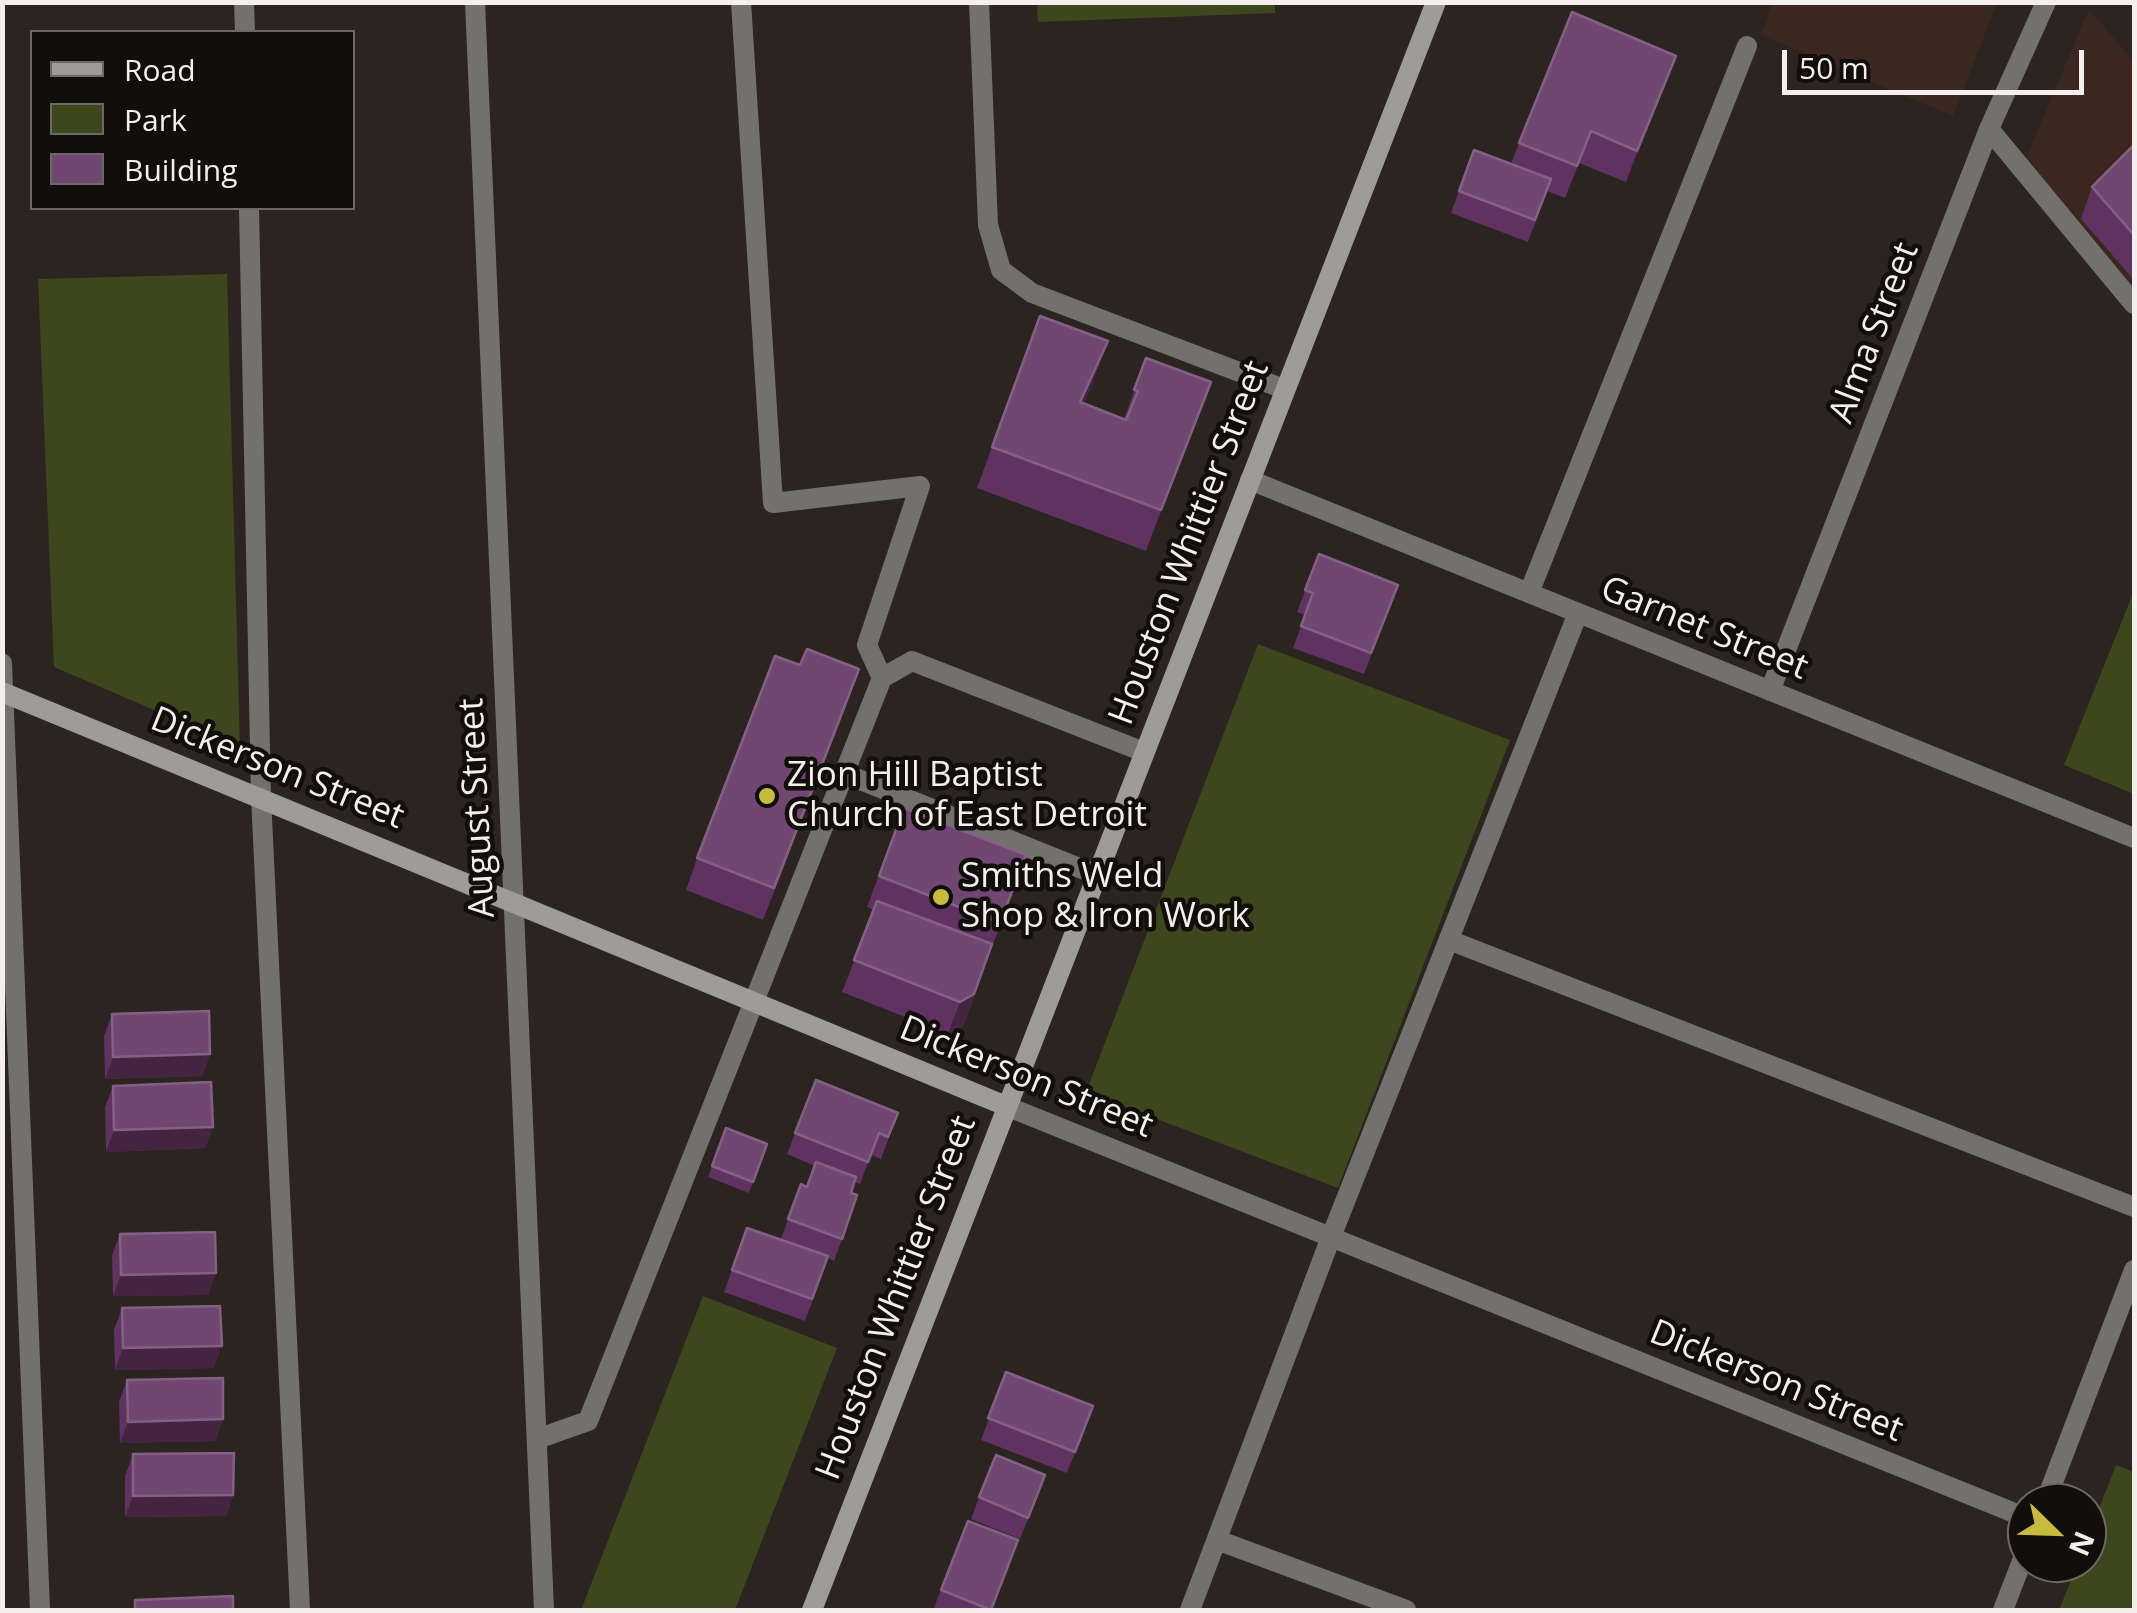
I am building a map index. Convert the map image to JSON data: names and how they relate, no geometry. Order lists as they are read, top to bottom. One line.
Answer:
{"streets":{"street":["Alma Street","Houston Whittier Street","Garnet Street","Dickerson Street","August Street"]},"crossings":[["Alma Street","Garnet Street"],["Houston Whittier Street","Garnet Street"],["Houston Whittier Street","Dickerson Street"],["Dickerson Street","August Street"]],"places":["Zion Hill Baptist Church of East Detroit","Smiths Weld Shop & Iron Work"],"legend":["Road","Park","Building"],"scale_bar":"50 m","north":"bottom right"}
